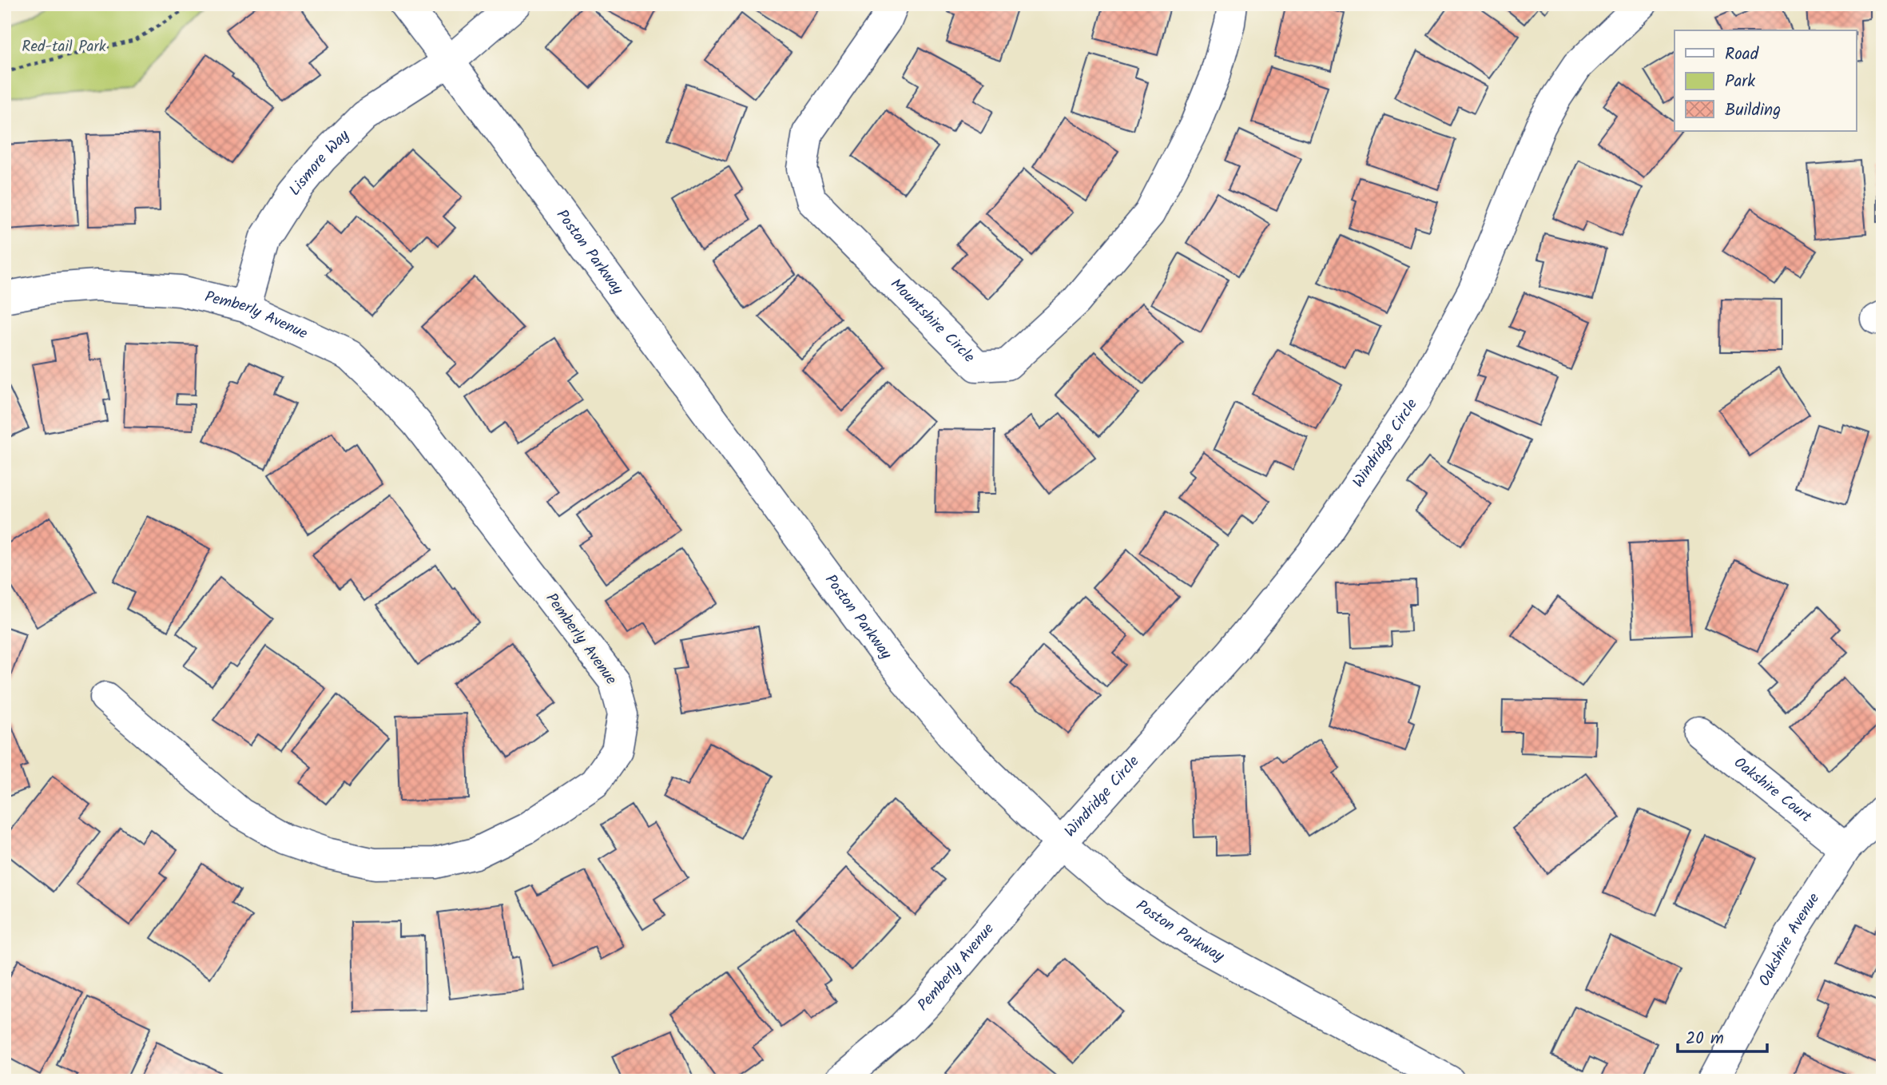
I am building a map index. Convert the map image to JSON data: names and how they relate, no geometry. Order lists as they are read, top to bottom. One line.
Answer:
{"streets":{"street":["Lismore Way","Poston Parkway","Pemberly Avenue","Mountshire Circle","Windridge Circle","Oakshire Court","Oakshire Avenue"]},"crossings":[["Lismore Way","Poston Parkway"],["Lismore Way","Pemberly Avenue"],["Poston Parkway","Pemberly Avenue"],["Poston Parkway","Windridge Circle"],["Pemberly Avenue","Windridge Circle"],["Oakshire Court","Oakshire Avenue"]],"parks":["Red-tail Park"],"legend":["Road","Park","Building"],"scale_bar":"20 m"}
